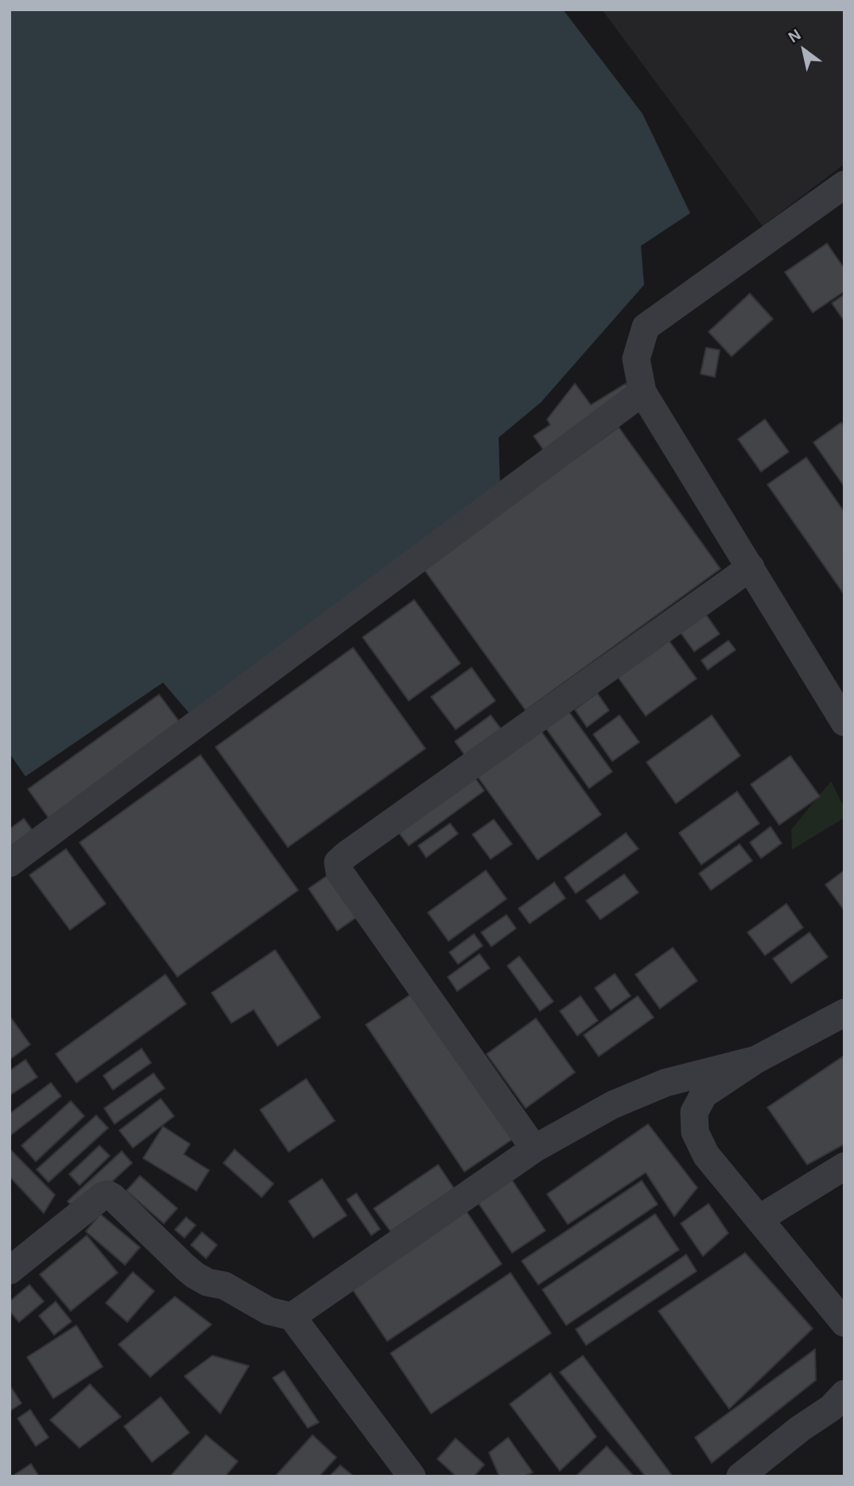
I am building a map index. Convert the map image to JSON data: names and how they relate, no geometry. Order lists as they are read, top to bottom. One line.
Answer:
{"north":"top left"}
